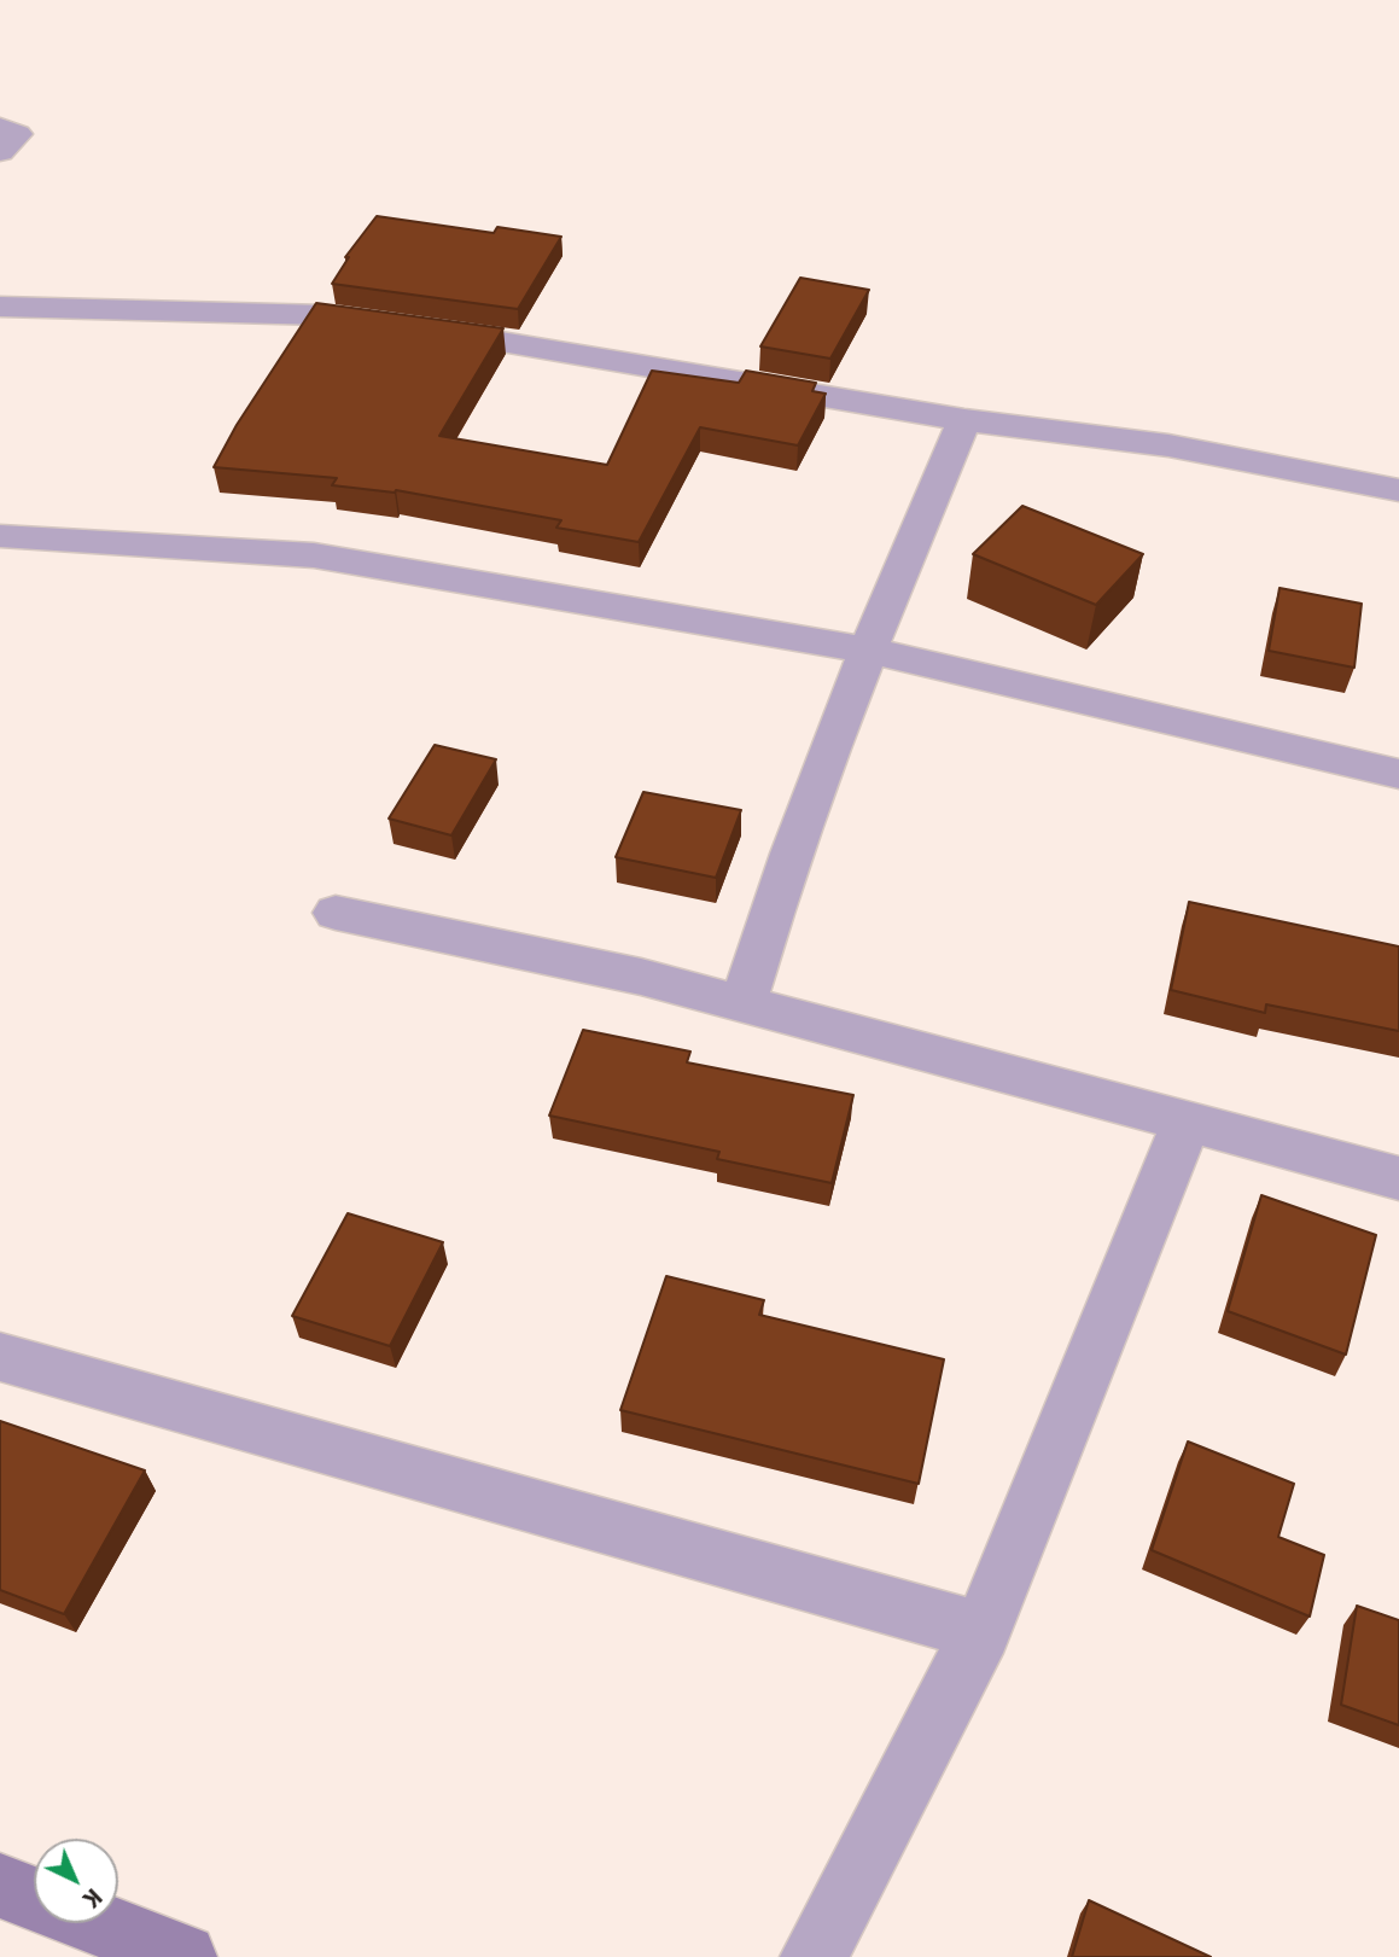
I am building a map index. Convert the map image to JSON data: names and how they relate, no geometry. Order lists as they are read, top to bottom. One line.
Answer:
{"north":"bottom right"}
